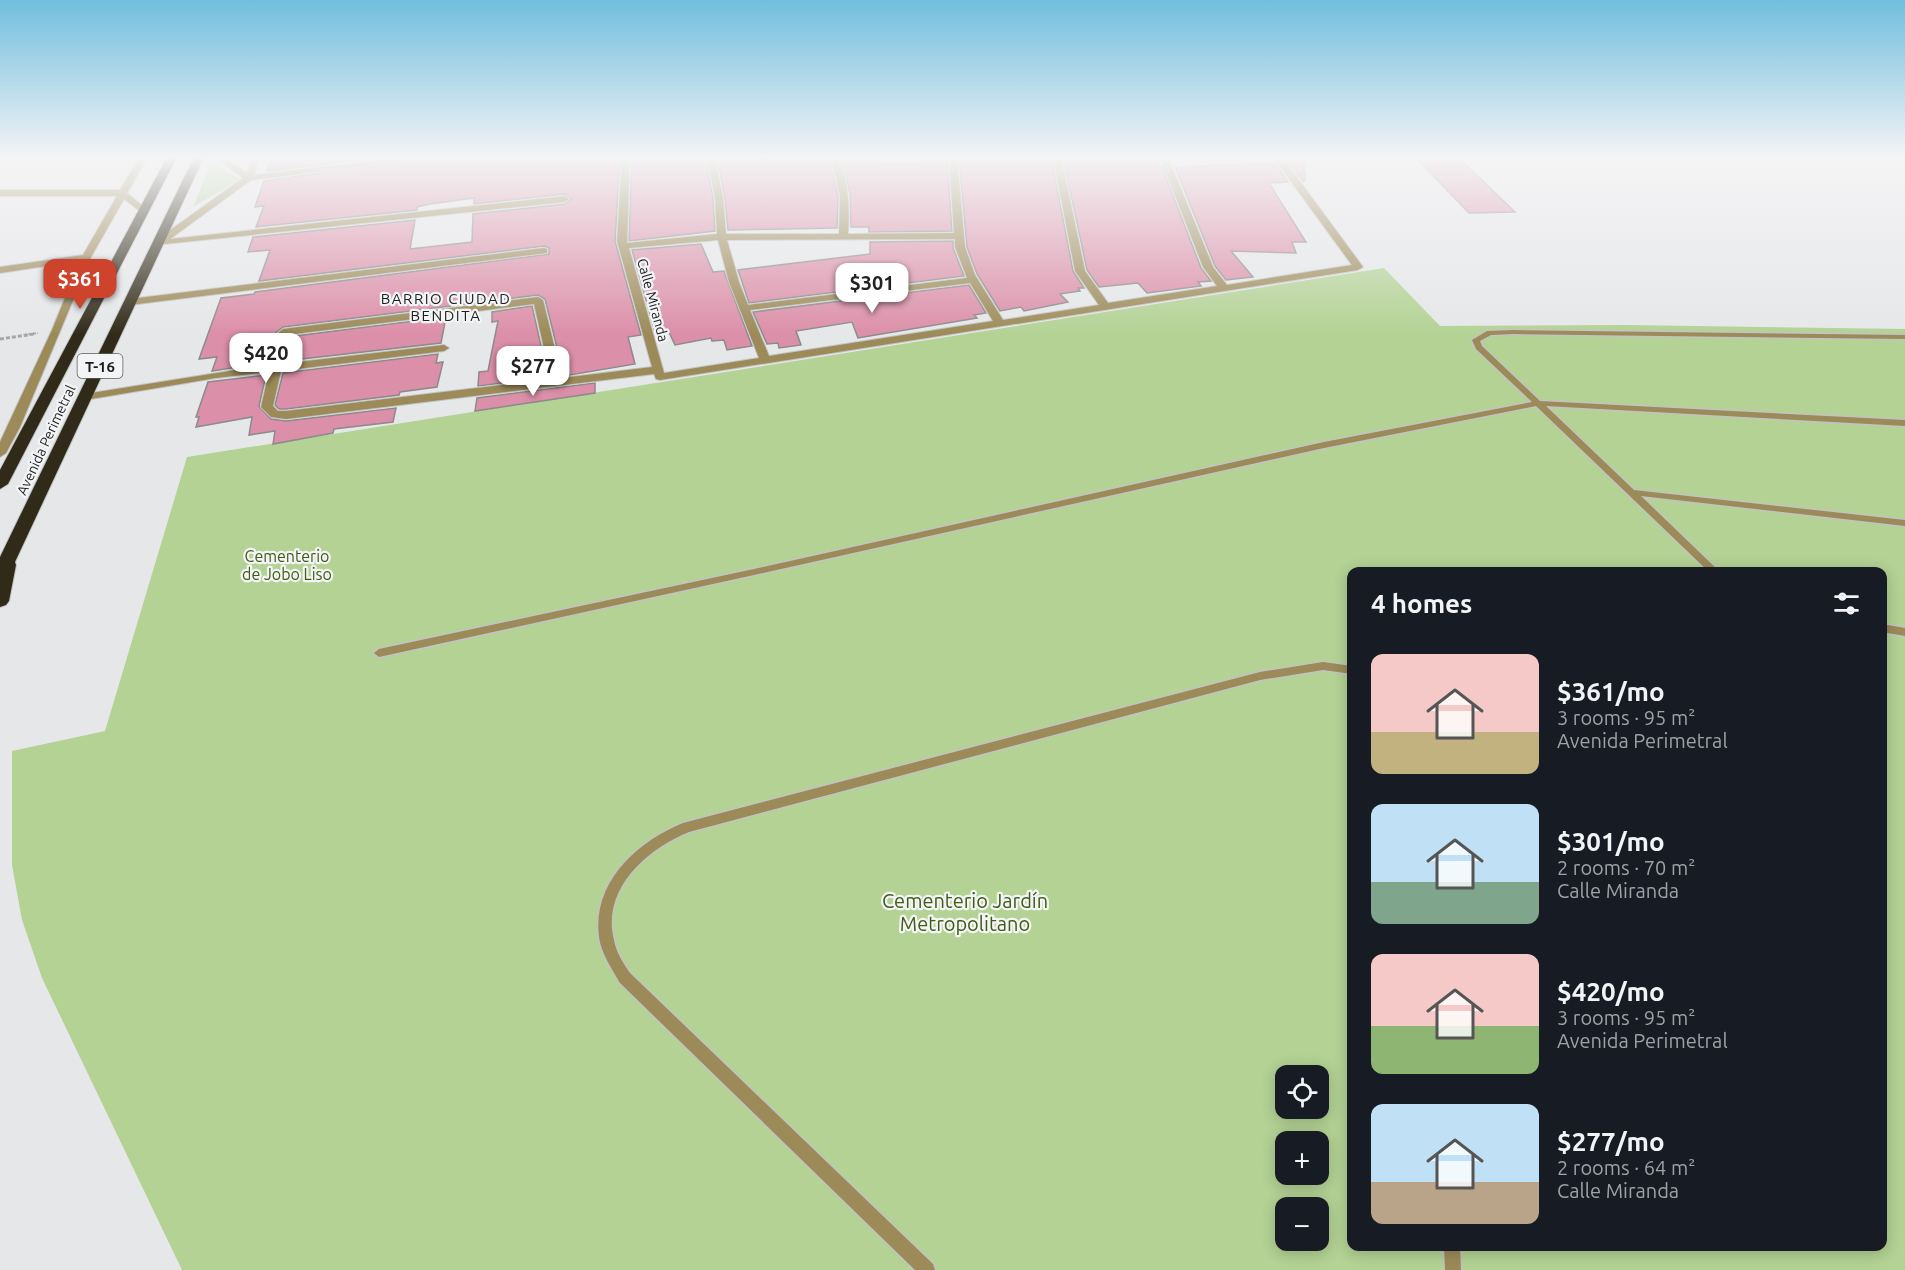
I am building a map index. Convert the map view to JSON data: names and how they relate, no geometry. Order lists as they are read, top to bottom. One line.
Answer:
{"streets":{"highway":["T-16","Avenida Perimetral"],"street":["Calle Miranda"]},"districts":["BARRIO CIUDAD BENDITA"],"parks":["Cementerio de Jobo Liso","Cementerio Jardín Metropolitano"],"page":{"price":["$361","$301","$420","$277"],"heading":"4 homes","list":[{"name":"$361/mo","note":"3 rooms · 95 m² · Avenida Perimetral"},{"name":"$301/mo","note":"2 rooms · 70 m² · Calle Miranda"},{"name":"$420/mo","note":"3 rooms · 95 m² · Avenida Perimetral"},{"name":"$277/mo","note":"2 rooms · 64 m² · Calle Miranda"}],"map_buttons":["+","−"]}}
